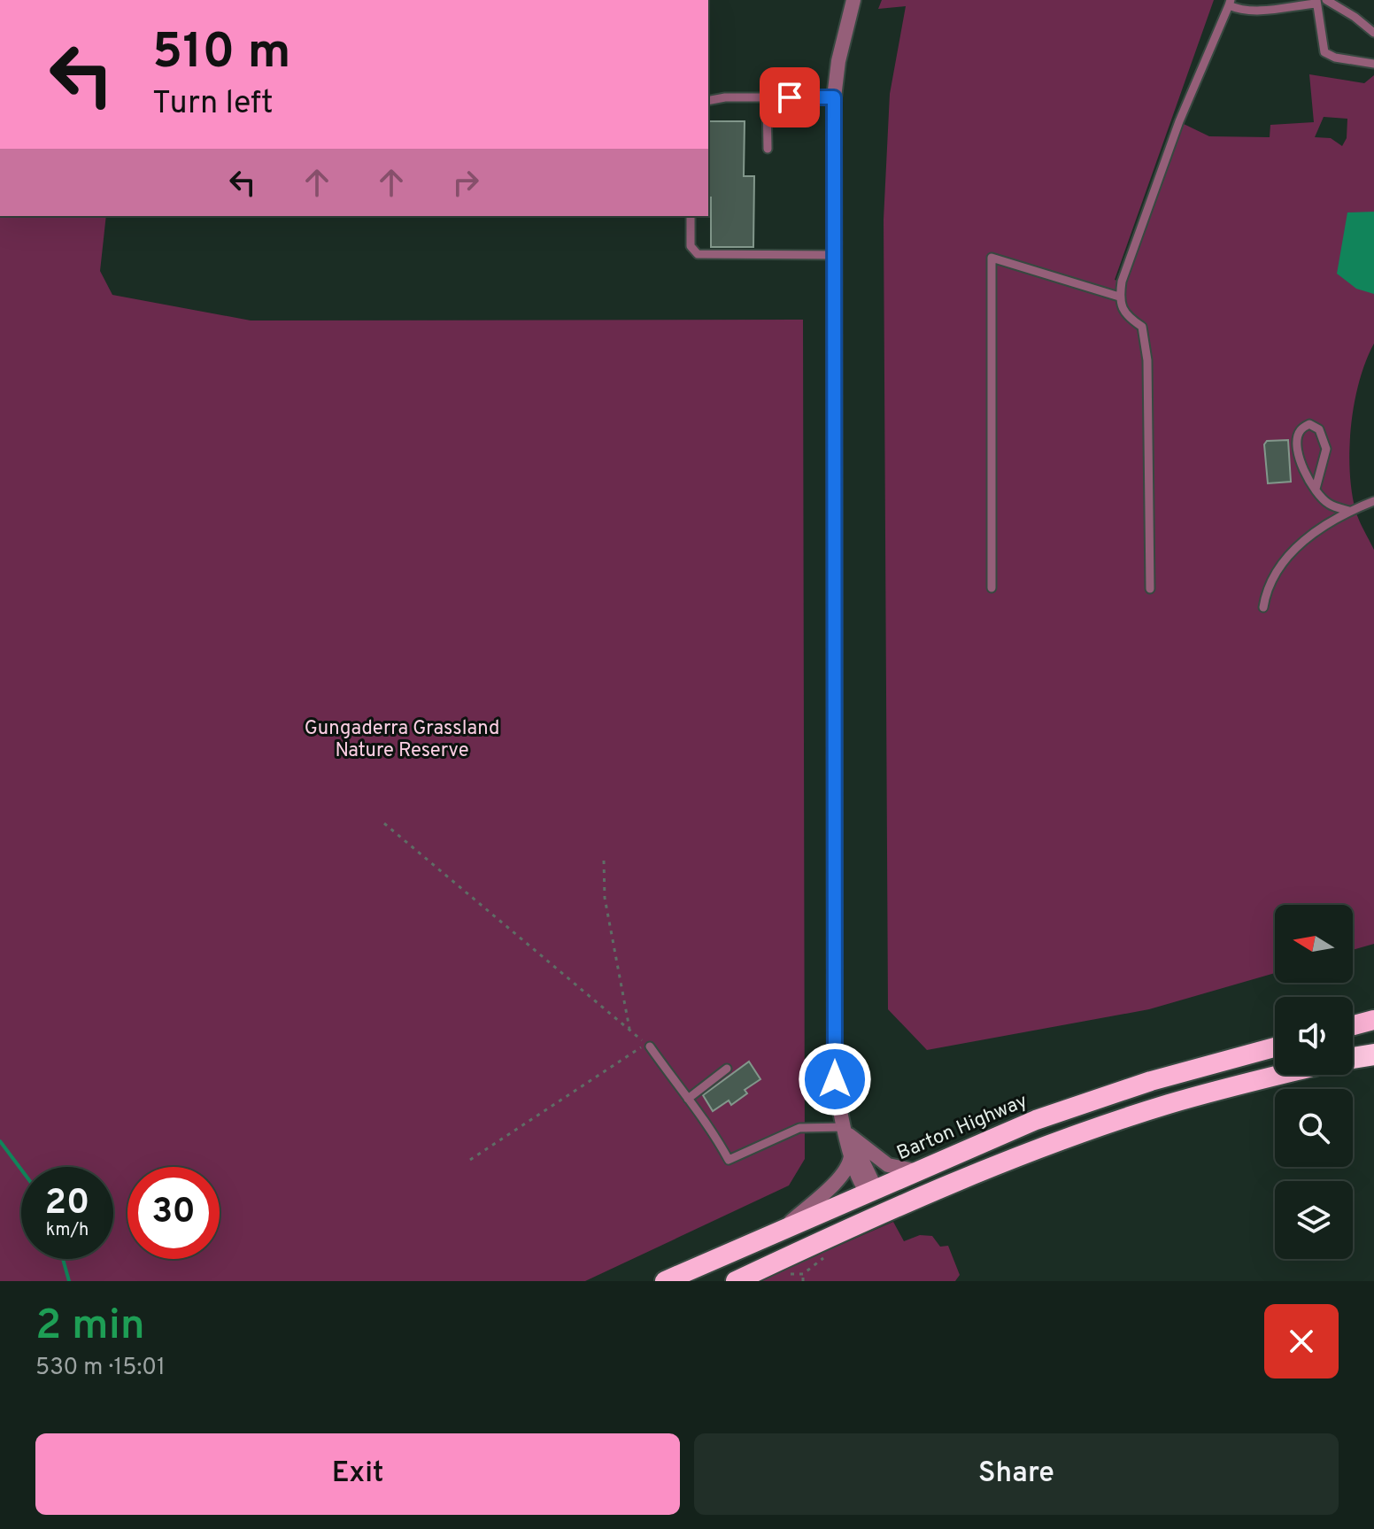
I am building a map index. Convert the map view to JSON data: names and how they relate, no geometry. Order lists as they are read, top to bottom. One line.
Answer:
{"streets":{"highway":["Barton Highway"]},"parks":["Gungaderra Grassland Nature Reserve"],"north":"left","page":{"turn":["510 m","Turn left"],"speed":"20 km/h","limit":"30","heading":["2 min","530 m · 15:01"],"buttons":["Exit","Share"]}}
